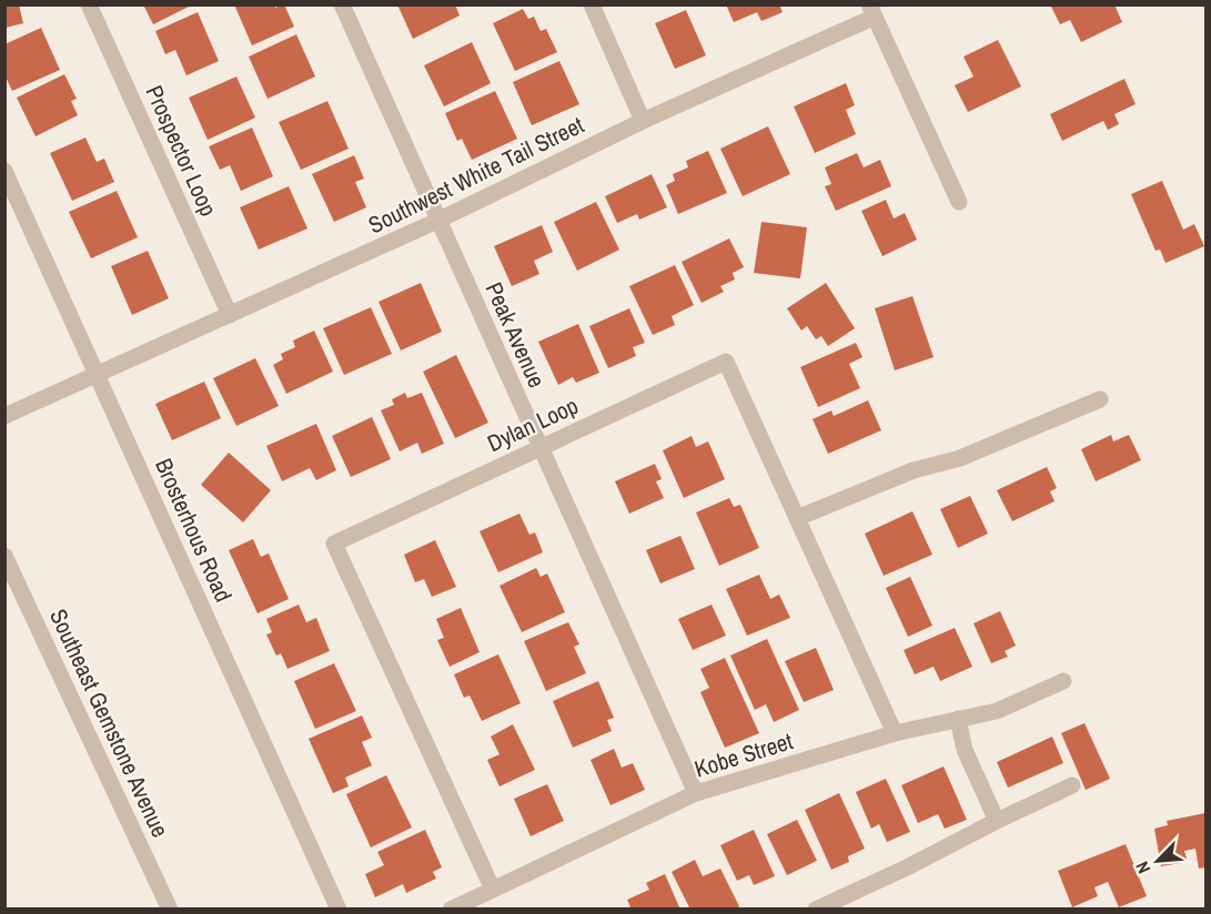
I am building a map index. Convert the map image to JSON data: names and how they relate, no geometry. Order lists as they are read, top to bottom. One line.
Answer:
{"streets":{"street":["Prospector Loop","Southwest White Tail Street","Peak Avenue","Dylan Loop","Brosterhous Road","Southeast Gemstone Avenue","Kobe Street"]},"crossings":[["Prospector Loop","Southwest White Tail Street"],["Southwest White Tail Street","Peak Avenue"],["Southwest White Tail Street","Brosterhous Road"],["Peak Avenue","Dylan Loop"],["Peak Avenue","Kobe Street"],["Dylan Loop","Kobe Street"]],"north":"bottom left"}
